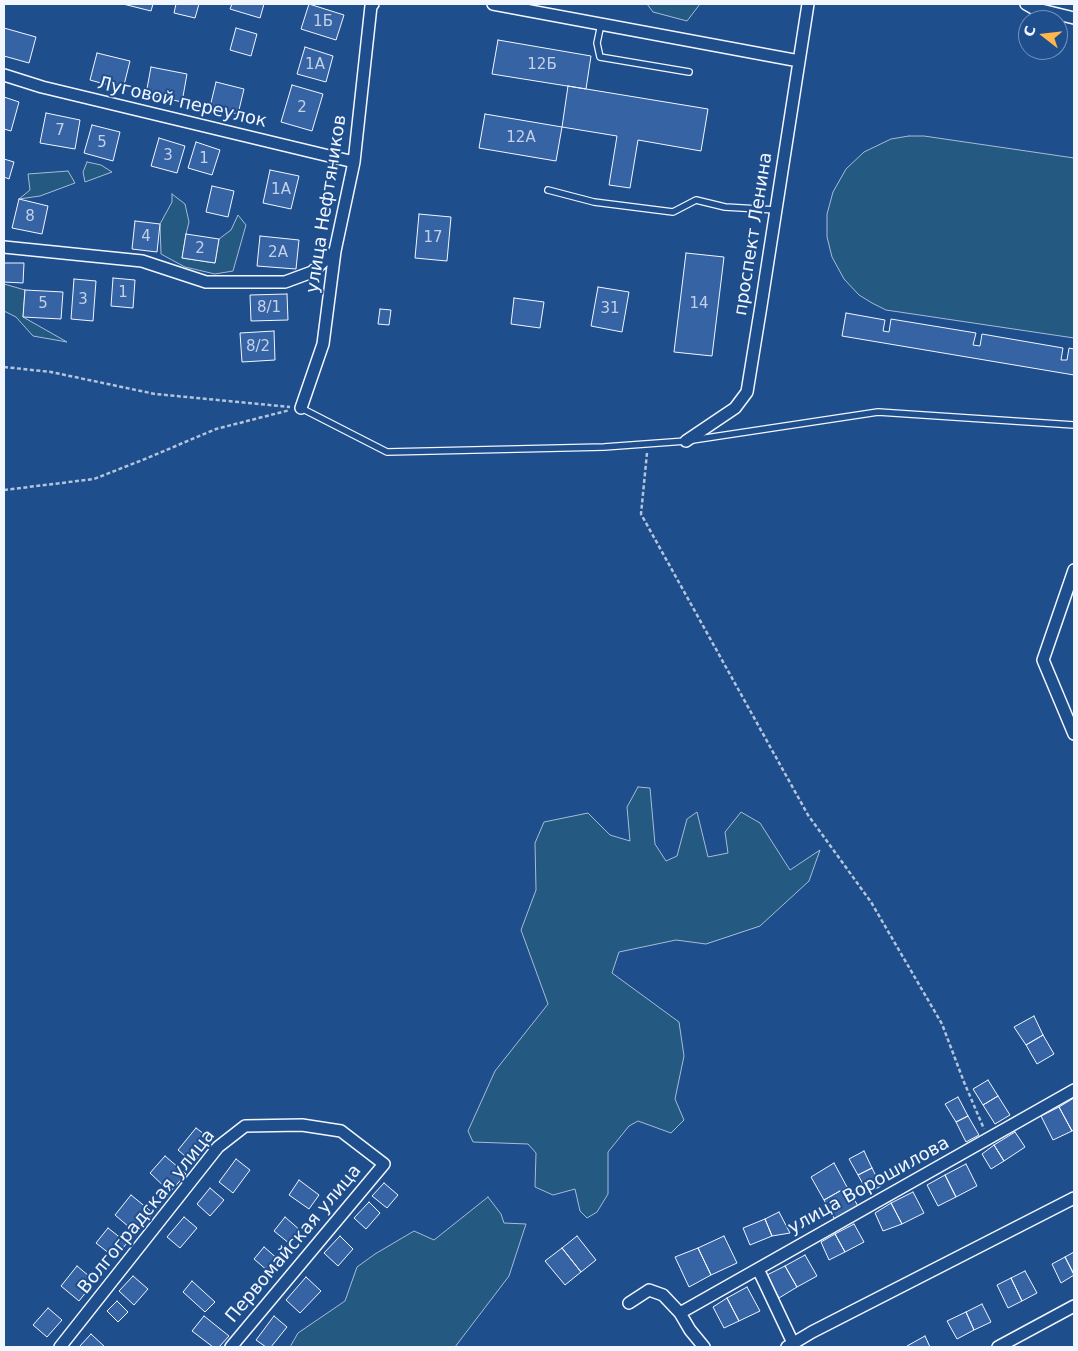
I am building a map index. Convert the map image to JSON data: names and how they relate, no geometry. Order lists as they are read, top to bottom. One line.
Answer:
{"streets":{"street":["Луговой переулок","улица Нефтяников","проспект Ленина","улица Ворошилова","Волгоградская улица","Первомайская улица"]},"crossings":[["Луговой переулок","улица Нефтяников"],["Волгоградская улица","Первомайская улица"]],"house_numbers":["1Б","1А","12Б","2","7","12А","5","3","1","1А","8","4","17","2","2А","1","3","5","14","8/1","31","8/2"],"north":"left"}
